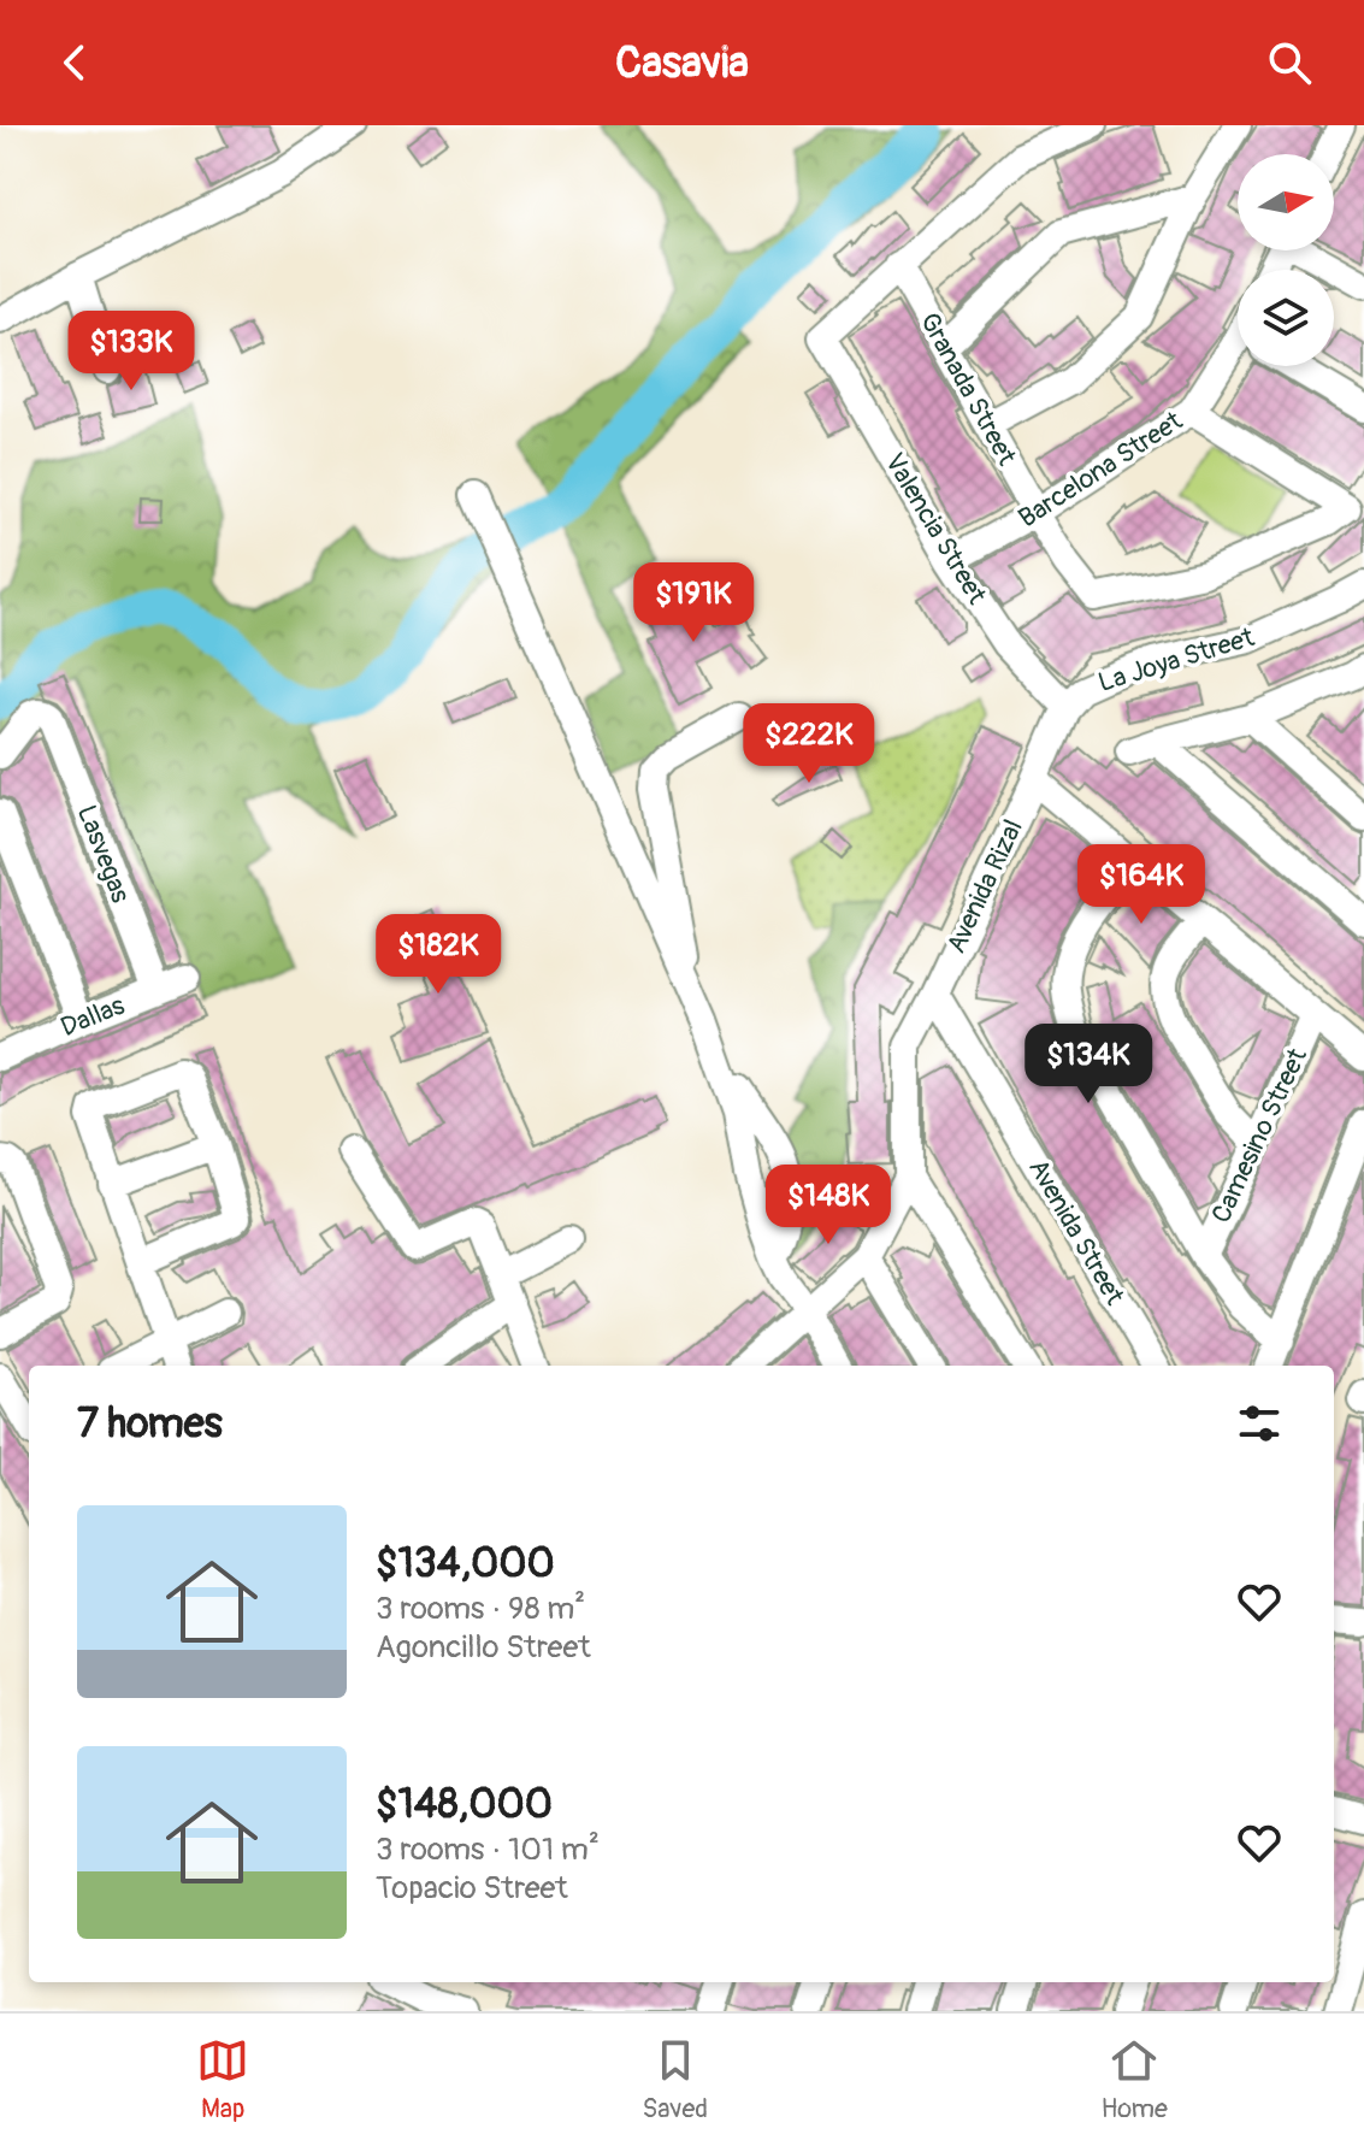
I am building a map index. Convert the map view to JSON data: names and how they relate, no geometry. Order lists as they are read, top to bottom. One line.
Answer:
{"streets":{"street":["Granada Street","Barcelona Street","Valencia Street","La Joya Street","Lasvegas","Avenida Rizal","Dallas","Camesino Street","Avenida Street"]},"crossings":[["Granada Street","Barcelona Street"],["Granada Street","Valencia Street"],["Barcelona Street","Valencia Street"],["Valencia Street","La Joya Street"],["La Joya Street","Avenida Rizal"],["Lasvegas","Dallas"],["Avenida Rizal","Avenida Street"]],"north":"right","page":{"header":"Casavia","price":["$133K","$191K","$222K","$164K","$182K","$134K","$148K"],"heading":"7 homes","list":[{"name":"$134,000","note":"3 rooms · 98 m² · Agoncillo Street"},{"name":"$148,000","note":"3 rooms · 101 m² · Topacio Street"}],"tabs":["Map","Saved","Home"]}}
